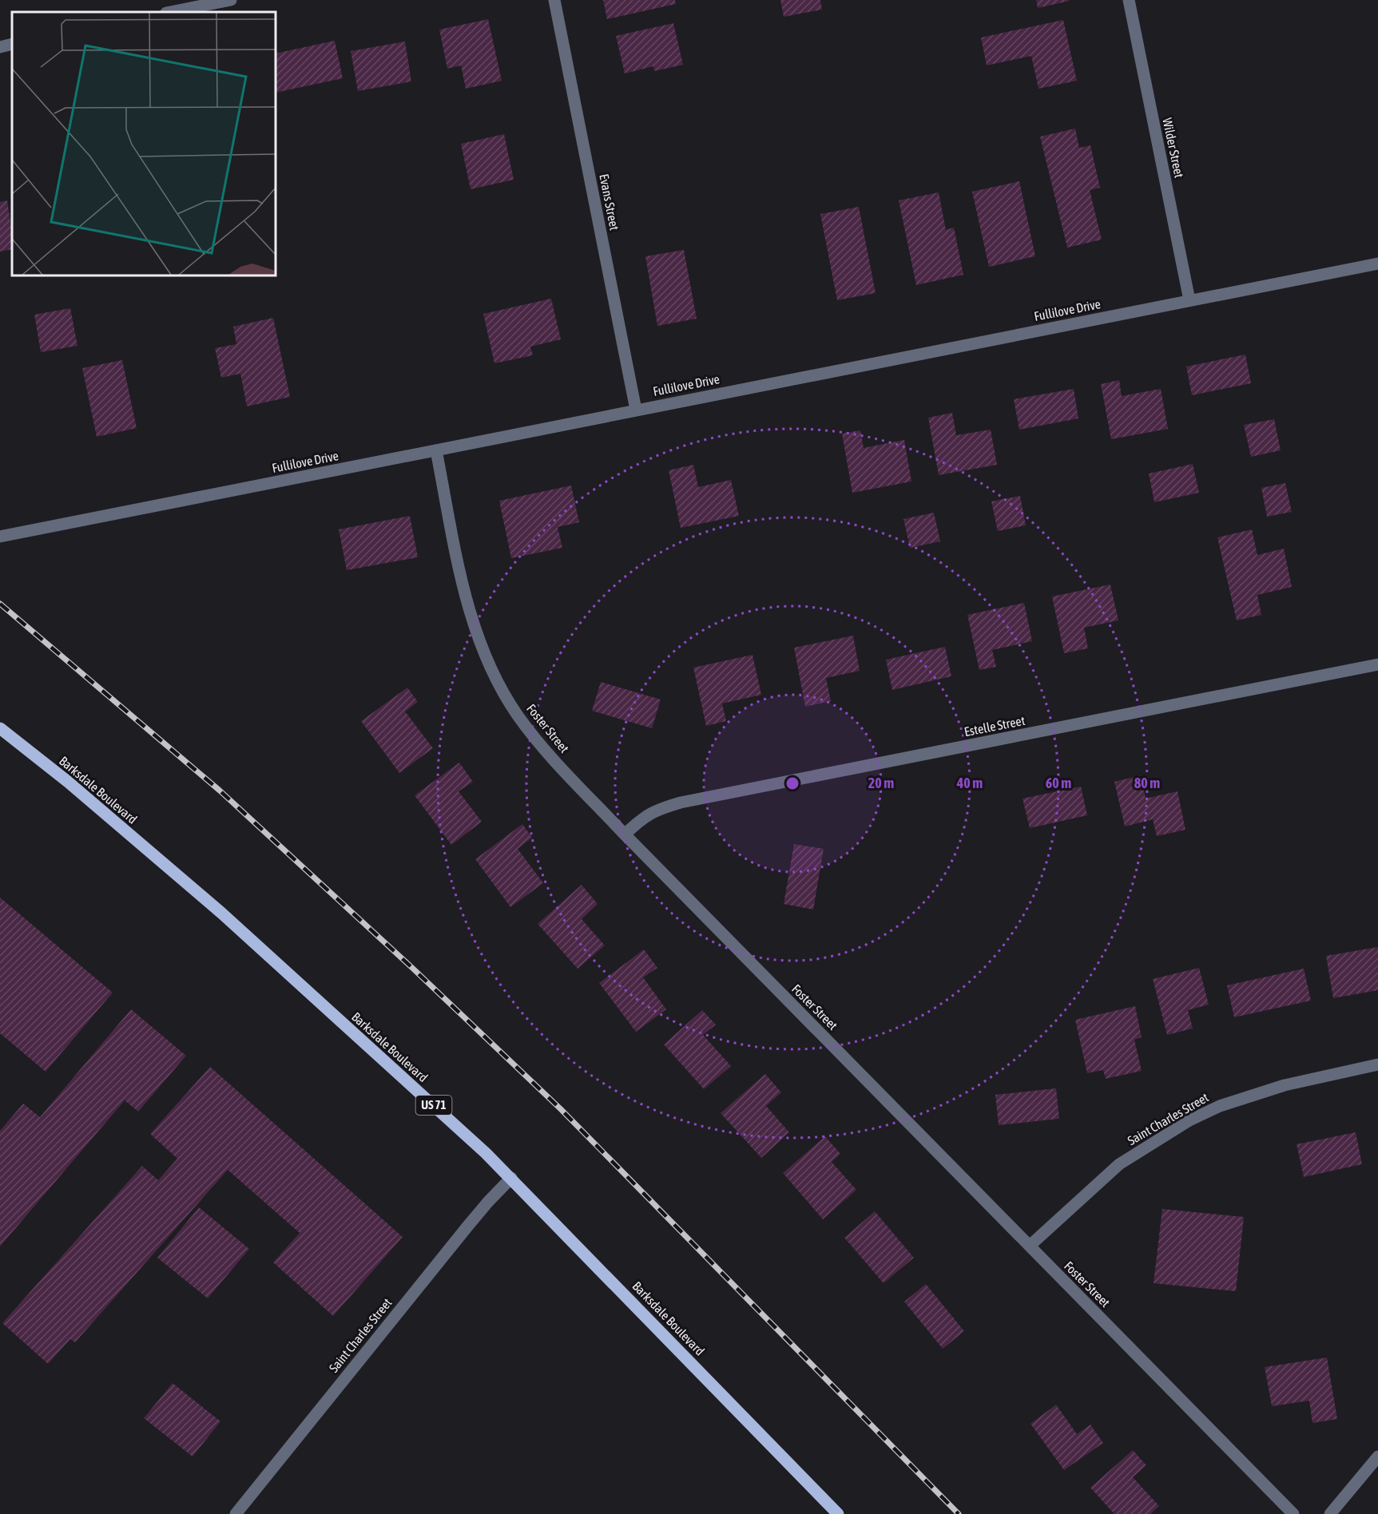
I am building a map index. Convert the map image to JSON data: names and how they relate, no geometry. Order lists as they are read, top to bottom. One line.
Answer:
{"streets":{"main road":["Barksdale Boulevard","US 71"],"street":["Wilder Street","Evans Street","Fullilove Drive","Estelle Street","Foster Street","Saint Charles Street"]},"crossings":[["Wilder Street","Fullilove Drive"],["Evans Street","Fullilove Drive"],["Fullilove Drive","Foster Street"],["Estelle Street","Foster Street"],["Foster Street","Saint Charles Street"],["Barksdale Boulevard","Saint Charles Street"]],"rings":["20 m","40 m","60 m","80 m"]}
